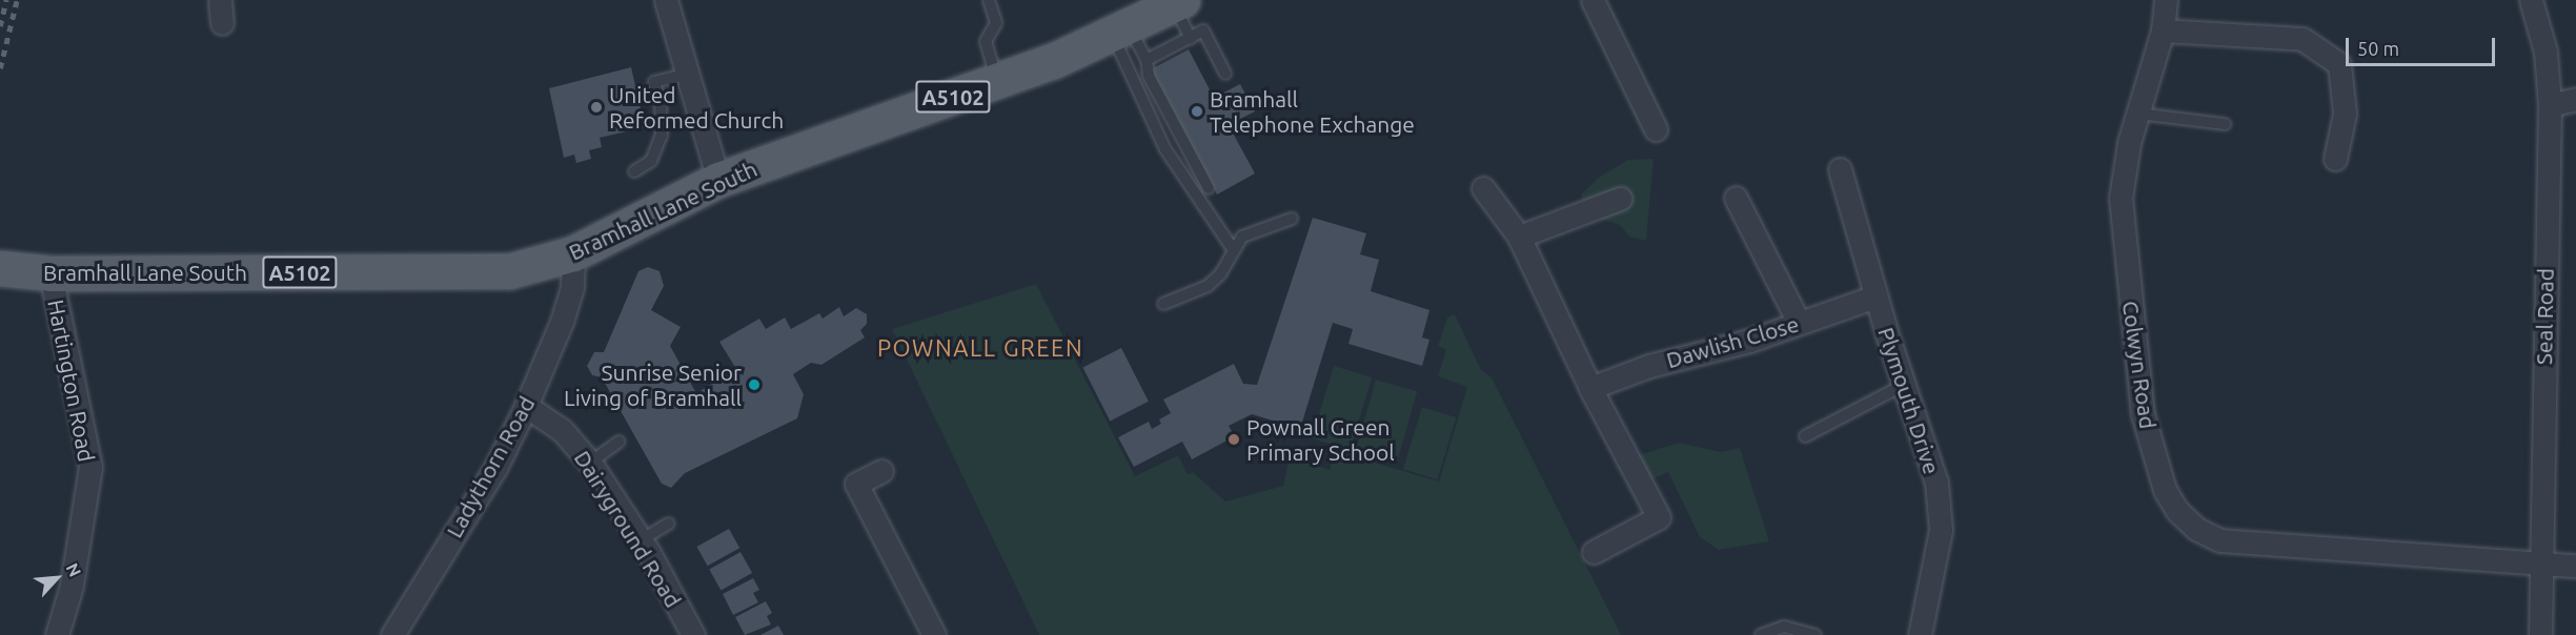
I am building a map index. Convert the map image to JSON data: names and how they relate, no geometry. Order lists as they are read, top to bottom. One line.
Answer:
{"streets":{"main road":["A5102","Bramhall Lane South"],"street":["Seal Road","Dawlish Close","Colwyn Road","Hartington Road","Plymouth Drive","Ladythorn Road","Dairyground Road"]},"crossings":[["Bramhall Lane South","Hartington Road"],["Bramhall Lane South","Ladythorn Road"],["Seal Road","Colwyn Road"],["Dawlish Close","Plymouth Drive"],["Ladythorn Road","Dairyground Road"]],"districts":["POWNALL GREEN"],"places":["United Reformed Church","Bramhall Telephone Exchange","Sunrise Senior Living of Bramhall","Pownall Green Primary School"],"scale_bar":"50 m","north":"top right"}
